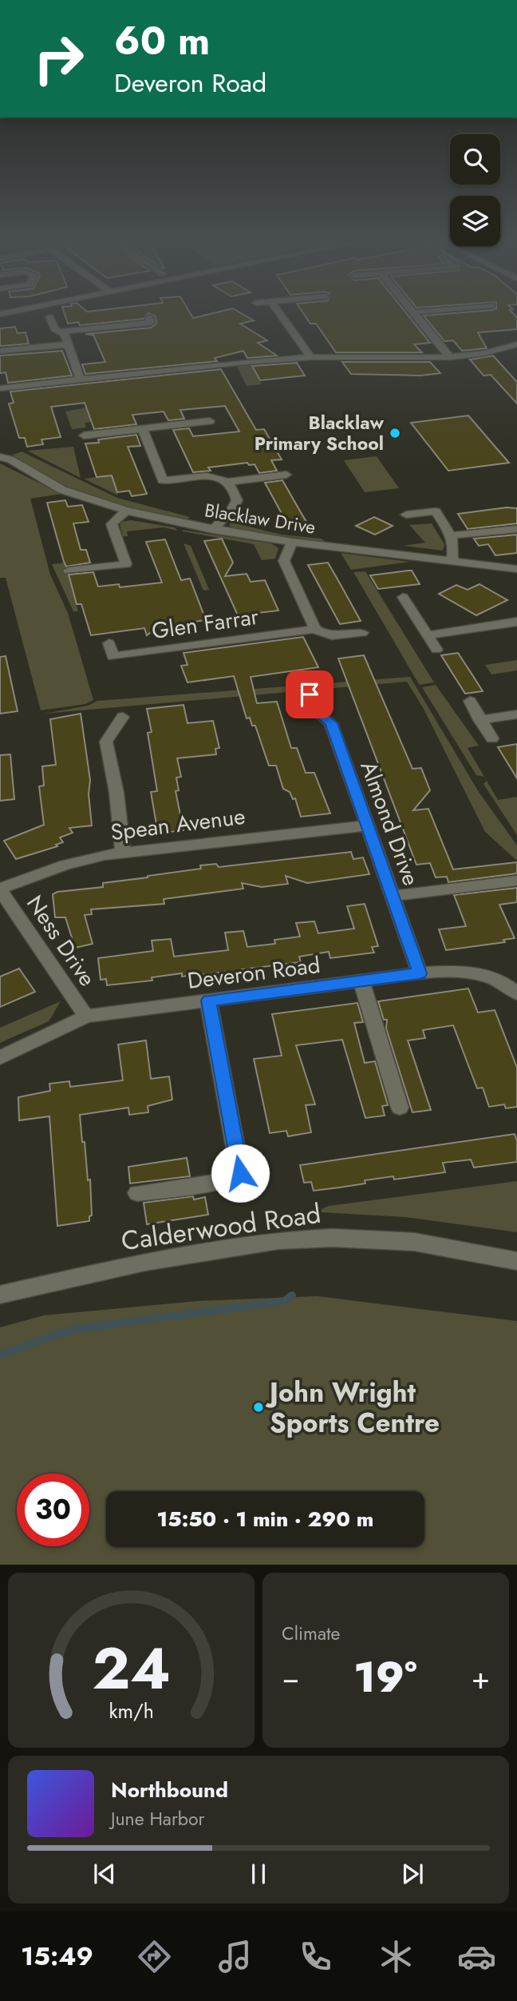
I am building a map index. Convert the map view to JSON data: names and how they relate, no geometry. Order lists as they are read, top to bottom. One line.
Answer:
{"streets":{"street":["Blacklaw Drive","Glen Farrar","Almond Drive","Spean Avenue","Ness Drive","Deveron Road","Calderwood Road"]},"crossings":[["Almond Drive","Spean Avenue"],["Almond Drive","Deveron Road"],["Spean Avenue","Ness Drive"],["Ness Drive","Deveron Road"]],"places":["Blacklaw Primary School","John Wright Sports Centre"],"page":{"turn":["60 m","Deveron Road"],"limit":"30","trip":"15:50 · 1 min · 290 m","tile":"Climate","heat":["−","19°","+"],"song":["Northbound","June Harbor"],"tabs":"15:49","gauge":["24","km/h"]}}
